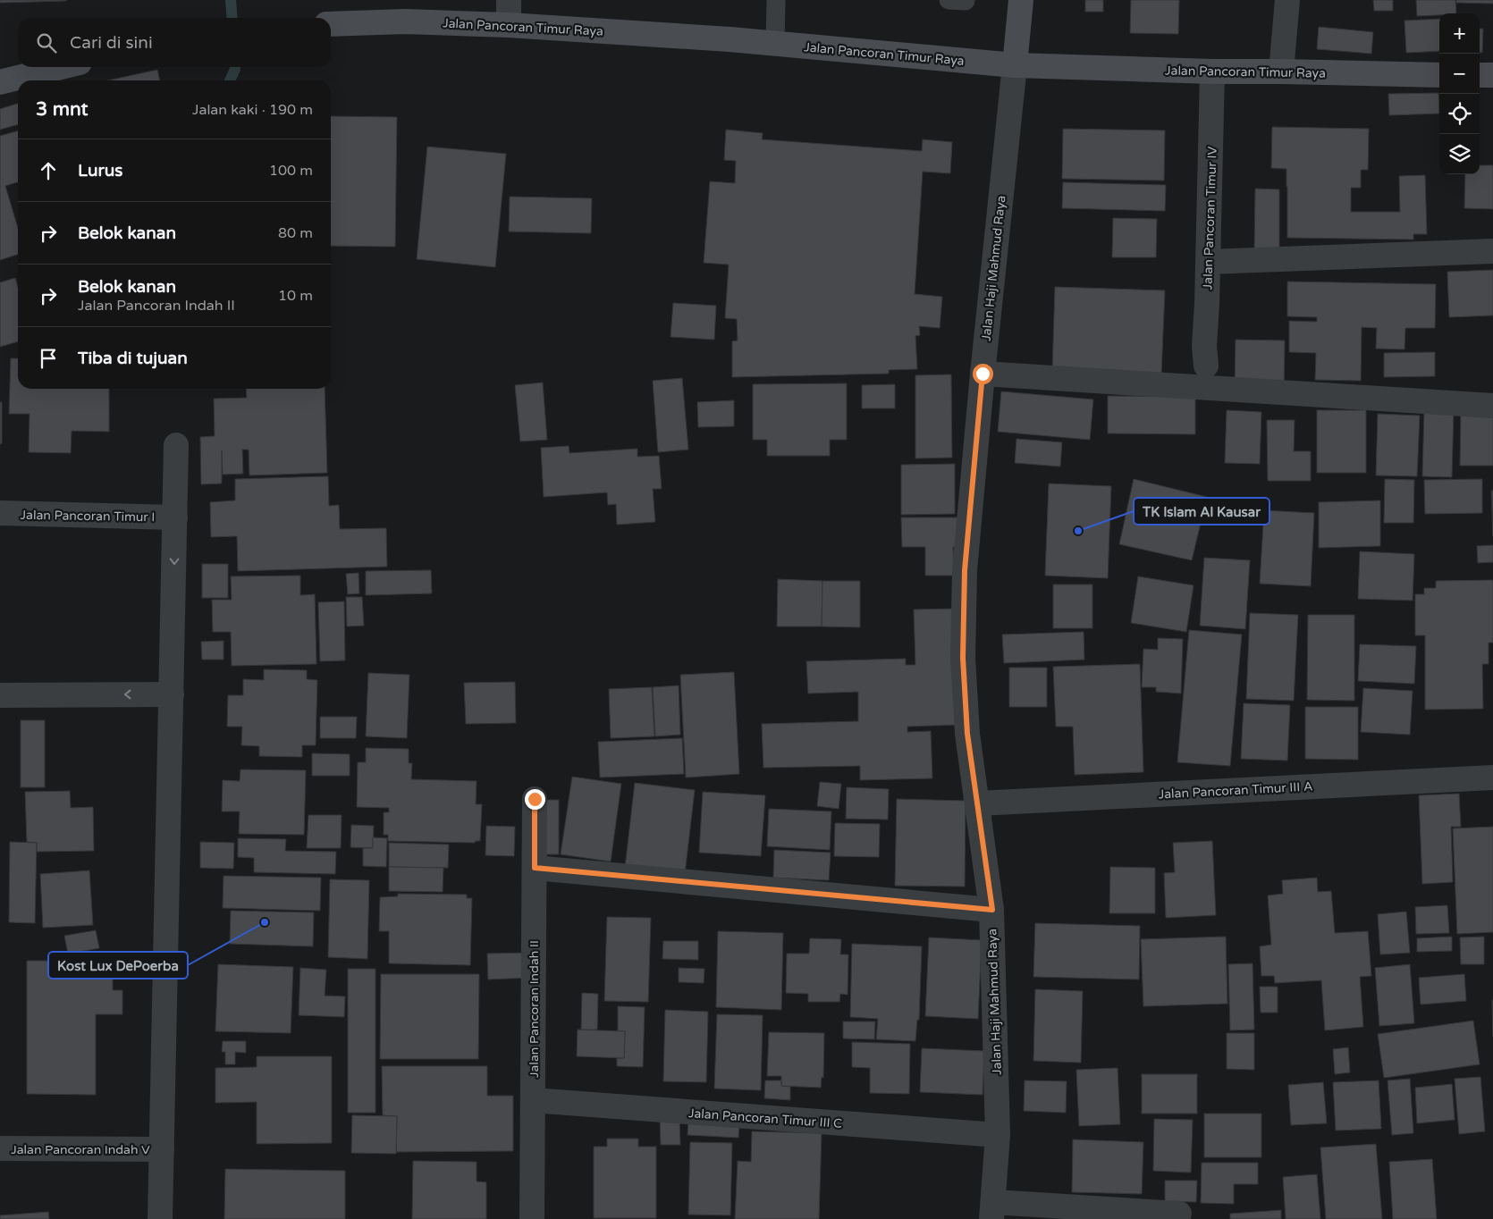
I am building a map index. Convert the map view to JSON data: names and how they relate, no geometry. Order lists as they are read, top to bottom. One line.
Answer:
{"streets":{"street":["Jalan Pancoran Timur Raya","Jalan Pancoran Timur IV","Jalan Haji Mahmud Raya","Jalan Pancoran Timur I","Jalan Pancoran Timur III A","Jalan Pancoran Indah II","Jalan Pancoran Timur III C","Jalan Pancoran Indah V"]},"crossings":[["Jalan Pancoran Timur Raya","Jalan Pancoran Timur IV"],["Jalan Pancoran Timur Raya","Jalan Haji Mahmud Raya"],["Jalan Haji Mahmud Raya","Jalan Pancoran Timur III A"],["Jalan Haji Mahmud Raya","Jalan Pancoran Timur III C"],["Jalan Pancoran Indah II","Jalan Pancoran Timur III C"]],"places":["TK Islam Al Kausar","Kost Lux DePoerba"],"page":{"map_buttons":["+","−"],"search":"Cari di sini","heading":["3 mnt","Jalan kaki · 190 m"],"list":[["Lurus","100 m"],["Belok kanan","80 m"],["Belok kanan","Jalan Pancoran Indah II","10 m"],"Tiba di tujuan"]}}
